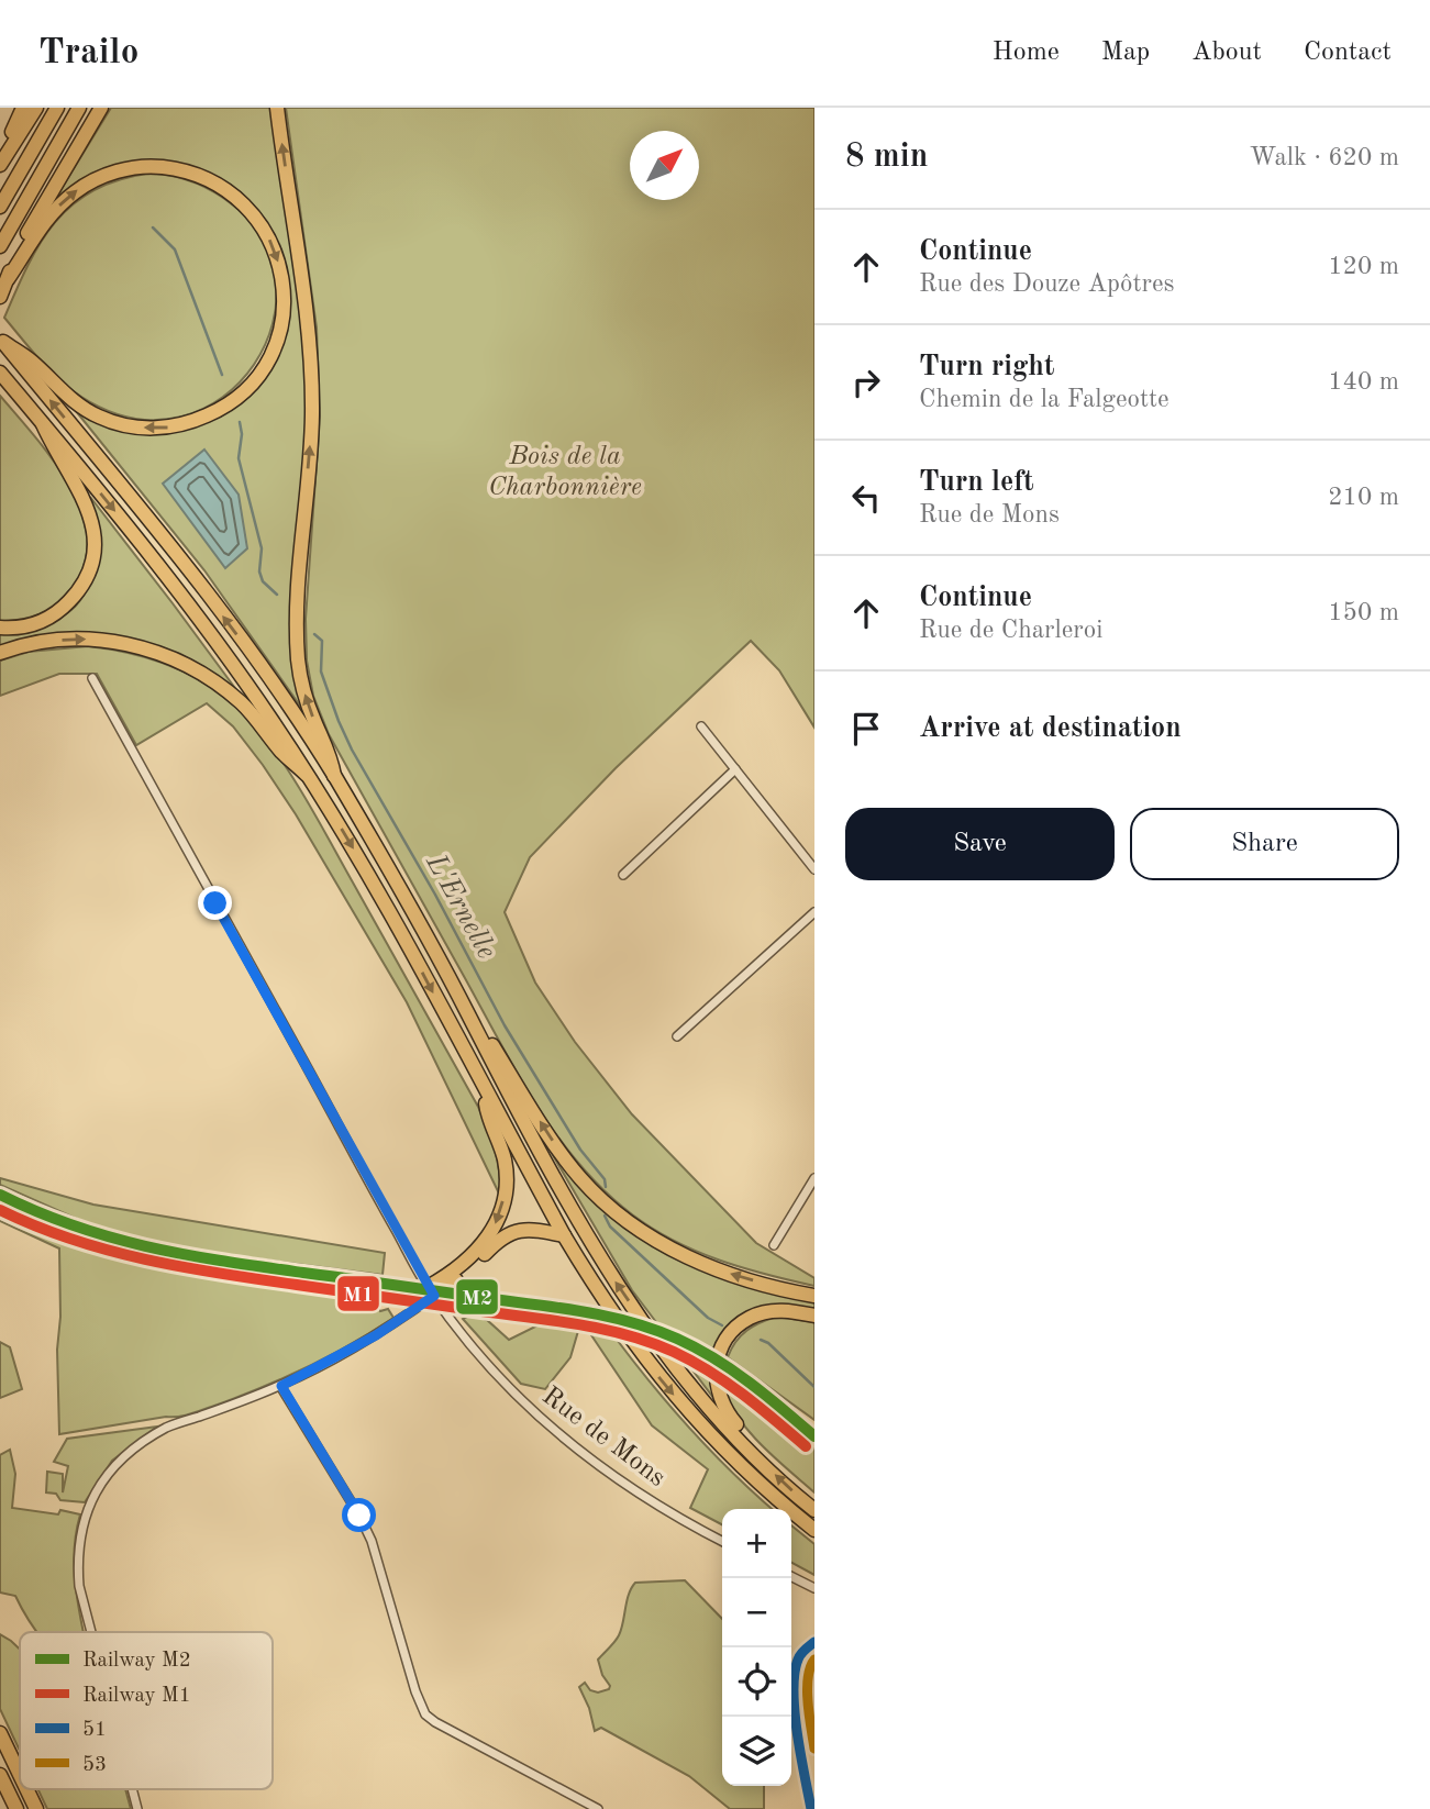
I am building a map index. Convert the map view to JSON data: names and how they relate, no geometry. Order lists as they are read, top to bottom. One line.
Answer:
{"streets":{"street":["Rue de Mons"]},"water":["L'Ernelle"],"parks":["Bois de la Charbonnière"],"lines":["rail line M2","rail line M1","transit line 51","transit line 53"],"legend":["Railway M2","Railway M1","51","53"],"north":"top right","page":{"header":"Trailo","nav":["Home","Map","About","Contact"],"heading":["8 min","Walk · 620 m"],"list":[["Continue","Rue des Douze Apôtres","120 m"],["Turn right","Chemin de la Falgeotte","140 m"],["Turn left","Rue de Mons","210 m"],["Continue","Rue de Charleroi","150 m"],"Arrive at destination"],"buttons":["Save","Share"],"map_buttons":["+","−"]}}
